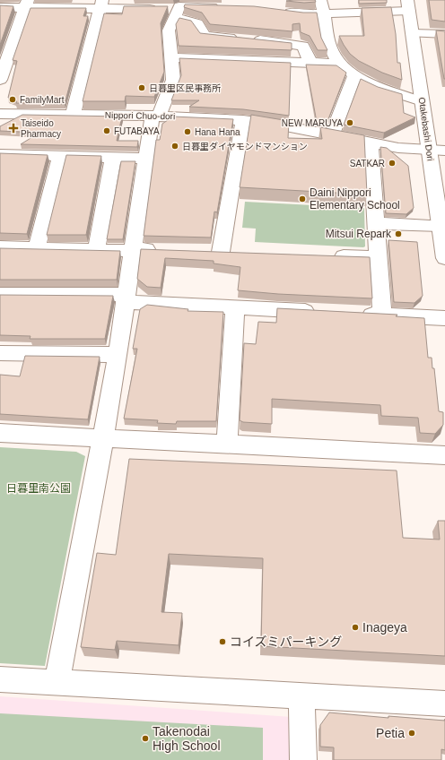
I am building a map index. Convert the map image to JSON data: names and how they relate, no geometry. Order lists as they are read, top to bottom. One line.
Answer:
{"streets":{"street":["Nippori Chuo-dori","Otakebashi Dori"]},"crossings":[["Nippori Chuo-dori","Otakebashi Dori"]],"parks":["日暮里南公園"],"places":{"other":["日暮里区民事務所","FamilyMart","NEW MARUYA","FUTABAYA","Hana Hana","日暮里ダイヤモンドマンション","SATKAR","Daini Nippori Elementary School","Mitsui Repark","Inageya","コイズミパーキング","Petia","Takenodai High School"],"health":["Taiseido Pharmacy"]}}
